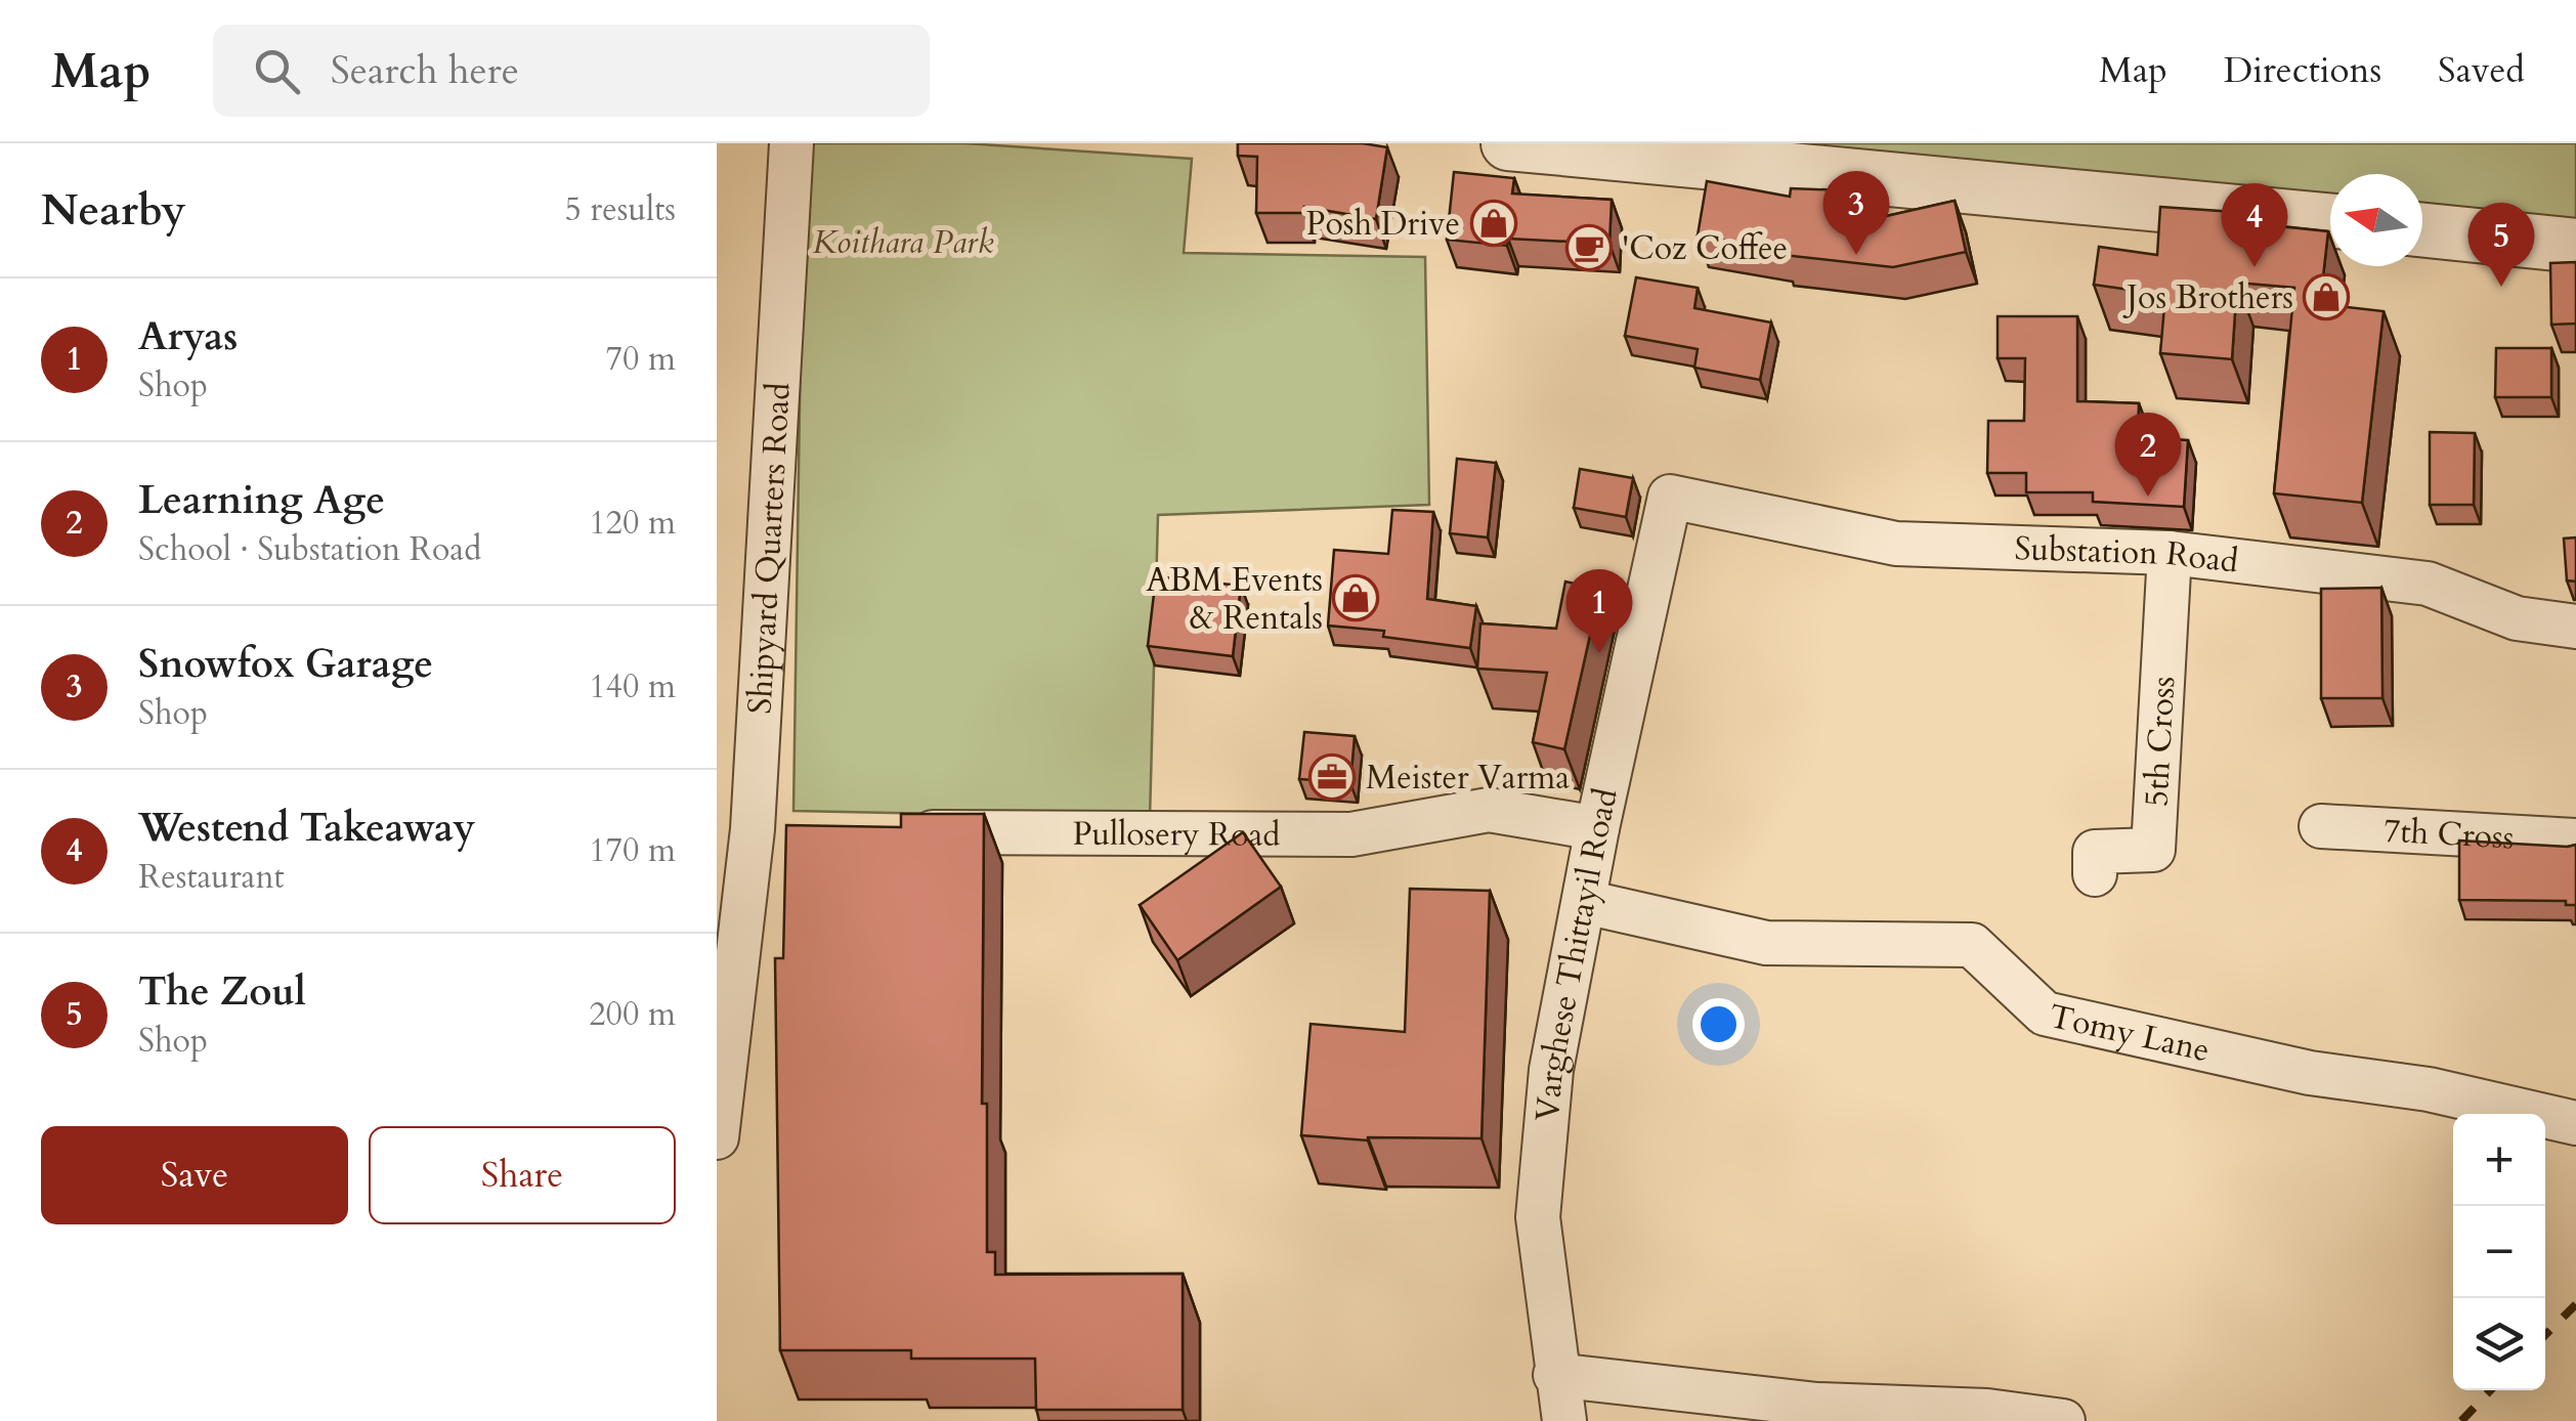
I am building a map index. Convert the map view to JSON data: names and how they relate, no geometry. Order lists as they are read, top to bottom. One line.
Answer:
{"streets":{"street":["Shipyard Quarters Road","Substation Road","5th Cross","7th Cross","Pullosery Road","Varghese Thittayil Road","Tomy Lane"]},"crossings":[["Substation Road","5th Cross"],["Substation Road","Varghese Thittayil Road"],["Pullosery Road","Varghese Thittayil Road"],["Varghese Thittayil Road","Tomy Lane"]],"parks":["Koithara Park"],"places":{"shop":["Posh Drive","Jos Brothers","ABM Events & Rentals"],"cafe":["'Coz Coffee"],"office":["Meister Varma"]},"north":"left","page":{"header":"Map","search":"Search here","nav":["Map","Directions","Saved"],"heading":["Nearby","5 results"],"pins":["3","4","5","2","1"],"list":[{"mark":"1","name":"Aryas","note":"Shop","value":"70 m"},{"mark":"2","name":"Learning Age","note":"School · Substation Road","value":"120 m"},{"mark":"3","name":"Snowfox Garage","note":"Shop","value":"140 m"},{"mark":"4","name":"Westend Takeaway","note":"Restaurant","value":"170 m"},{"mark":"5","name":"The Zoul","note":"Shop","value":"200 m"}],"buttons":["Save","Share"],"map_buttons":["+","−"]}}
